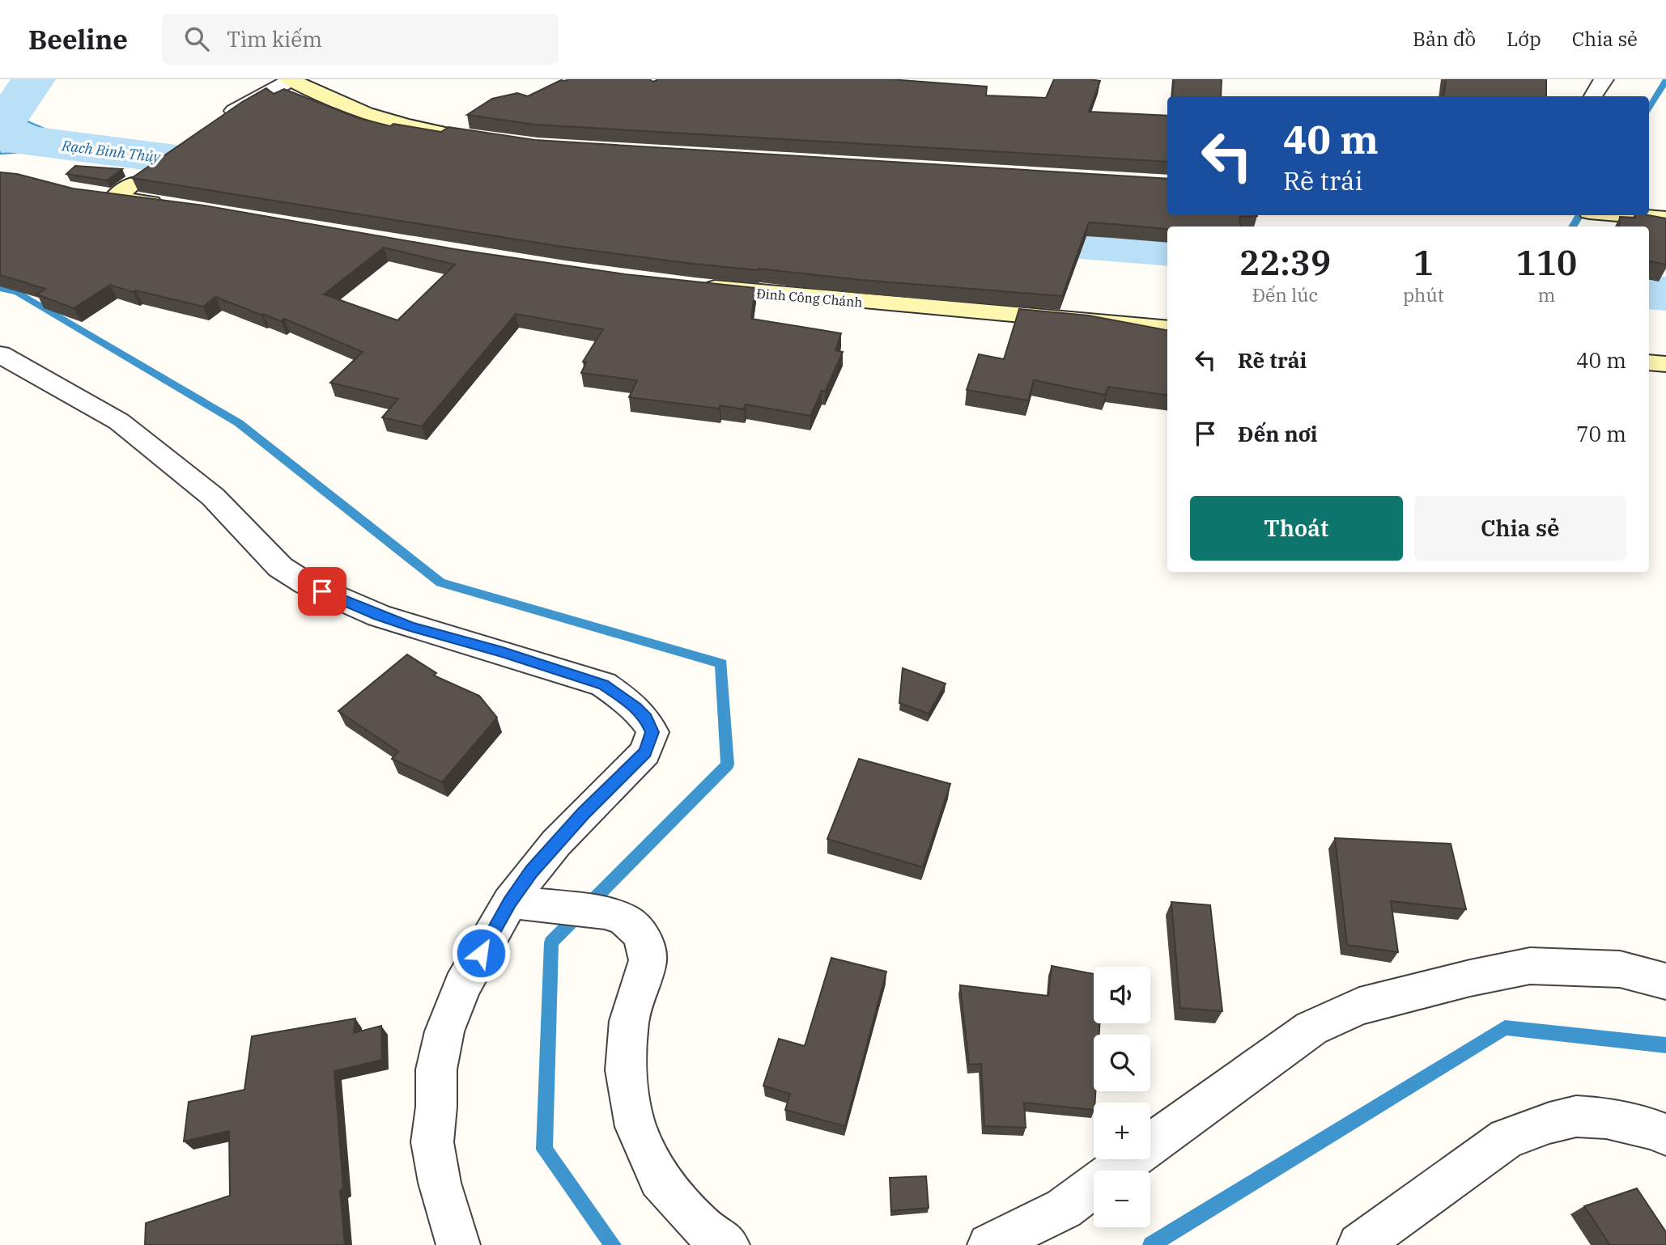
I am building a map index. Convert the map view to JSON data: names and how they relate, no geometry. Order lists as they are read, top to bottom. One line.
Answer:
{"streets":{"street":["Đinh Công Chánh"]},"water":["Rạch Bình Thủy"],"page":{"header":"Beeline","search":"Tìm kiếm","nav":["Bản đồ","Lớp","Chia sẻ"],"turn":["40 m","Rẽ trái"],"eta":["22:39","Đến lúc","1","phút","110","m"],"list":[{"name":"Rẽ trái","value":"40 m"},{"name":"Đến nơi","value":"70 m"}],"buttons":["Thoát","Chia sẻ"],"map_buttons":["+","−"]}}
